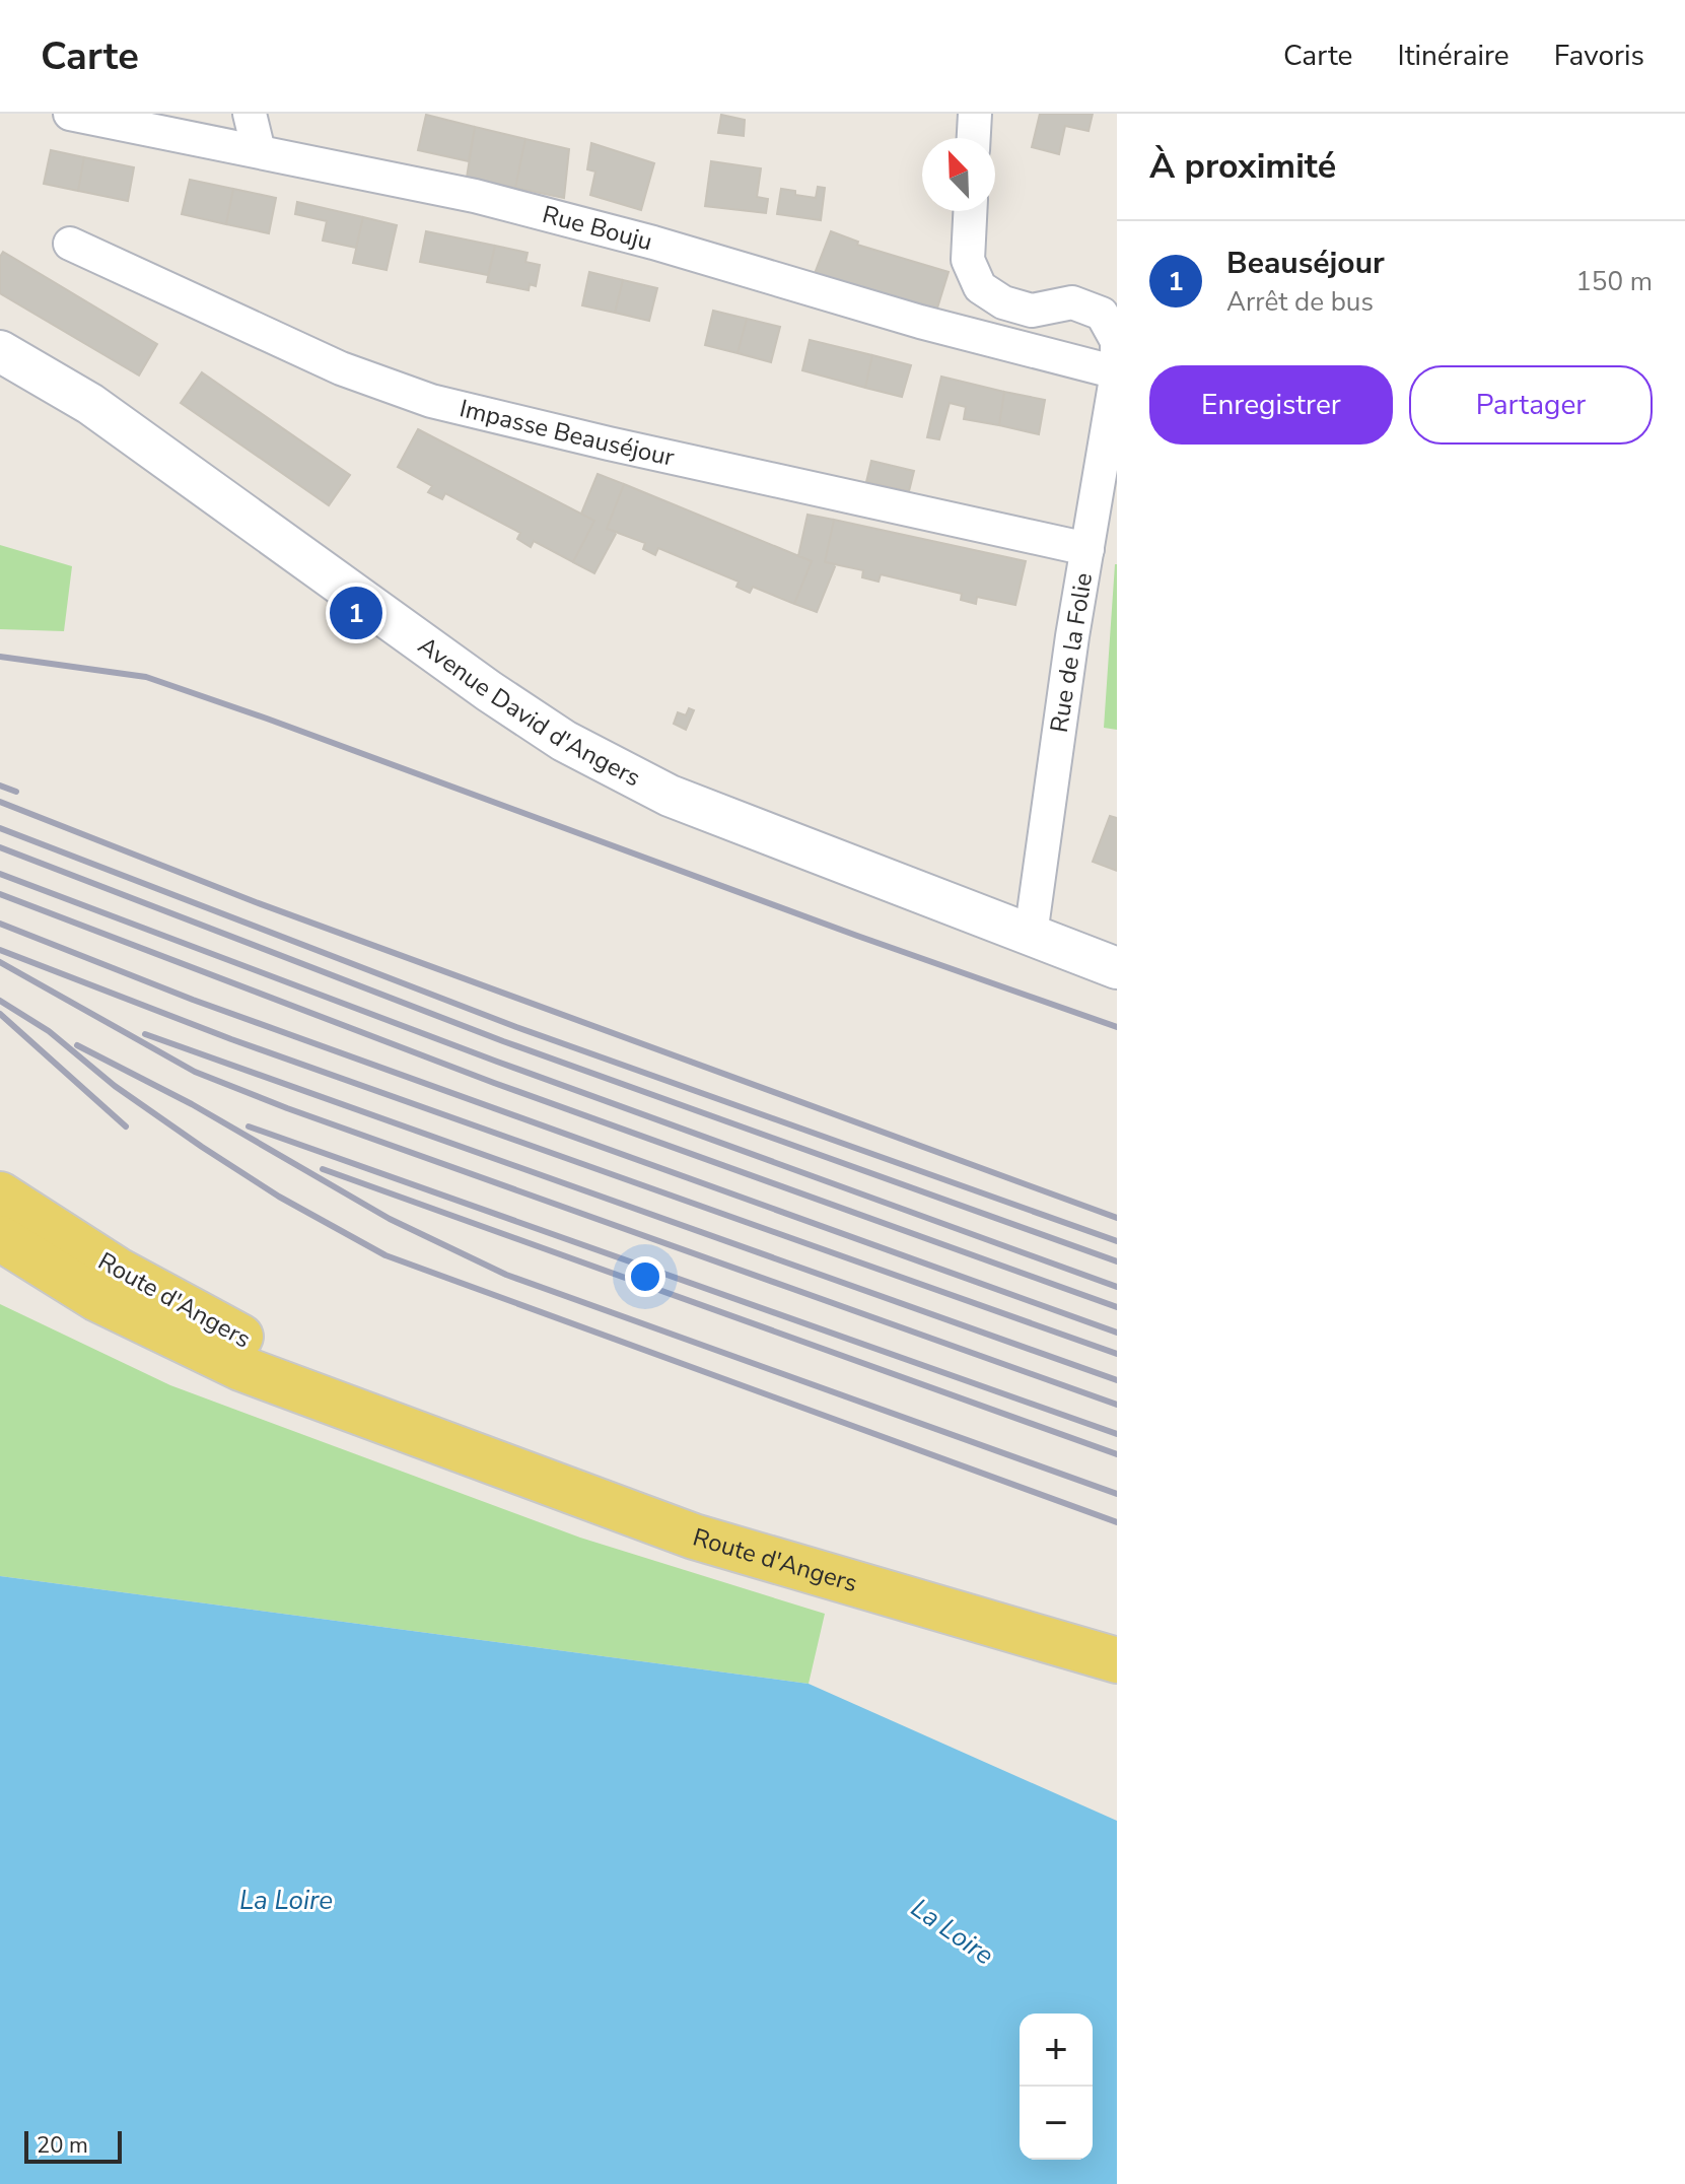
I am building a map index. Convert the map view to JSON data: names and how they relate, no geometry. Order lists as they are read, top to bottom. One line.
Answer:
{"streets":{"main road":["Route d'Angers"],"street":["Rue Bouju","Impasse Beauséjour","Rue de la Folie","Avenue David d'Angers"]},"crossings":[["Rue Bouju","Rue de la Folie"],["Impasse Beauséjour","Rue de la Folie"],["Rue de la Folie","Avenue David d'Angers"]],"water":["La Loire"],"scale_bar":"20 m","north":"top left","page":{"header":"Carte","nav":["Carte","Itinéraire","Favoris"],"heading":"À proximité","list":[{"mark":"1","name":"Beauséjour","note":"Arrêt de bus","value":"150 m"}],"buttons":["Enregistrer","Partager"],"pins":"1","map_buttons":["+","−"],"scale":"20 m"}}
